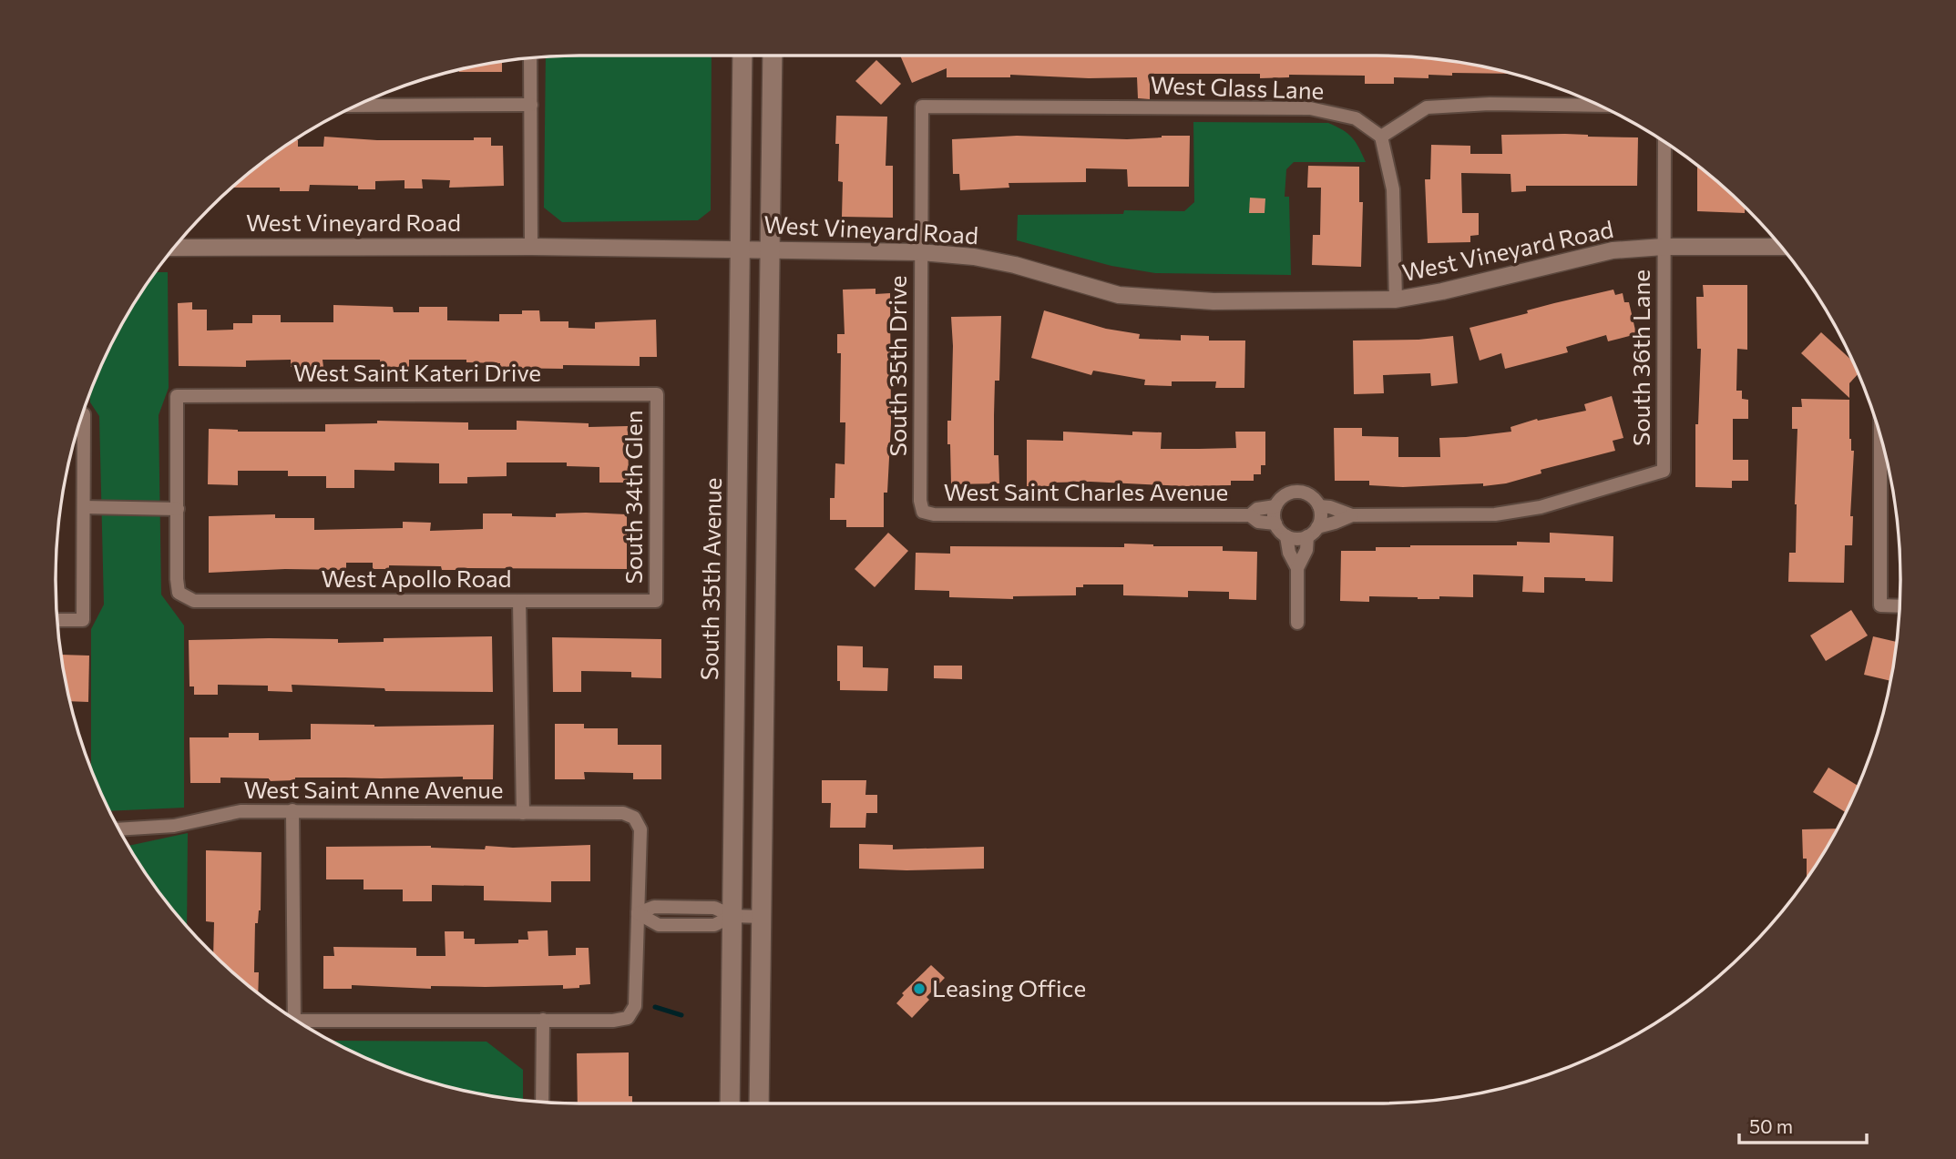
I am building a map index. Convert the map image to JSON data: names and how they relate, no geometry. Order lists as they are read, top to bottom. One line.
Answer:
{"streets":{"main road":["South 35th Avenue"],"street":["West Glass Lane","West Vineyard Road","South 36th Lane","South 35th Drive","West Saint Kateri Drive","West Saint Charles Avenue","South 34th Glen","West Apollo Road","West Saint Anne Avenue"]},"crossings":[["West Glass Lane","South 35th Drive"],["West Vineyard Road","South 36th Lane"],["West Vineyard Road","South 35th Drive"],["West Vineyard Road","South 35th Avenue"],["South 35th Drive","West Saint Charles Avenue"],["West Saint Kateri Drive","South 34th Glen"],["West Saint Kateri Drive","West Apollo Road"],["South 34th Glen","West Apollo Road"]],"places":["Leasing Office"],"scale_bar":"50 m"}
